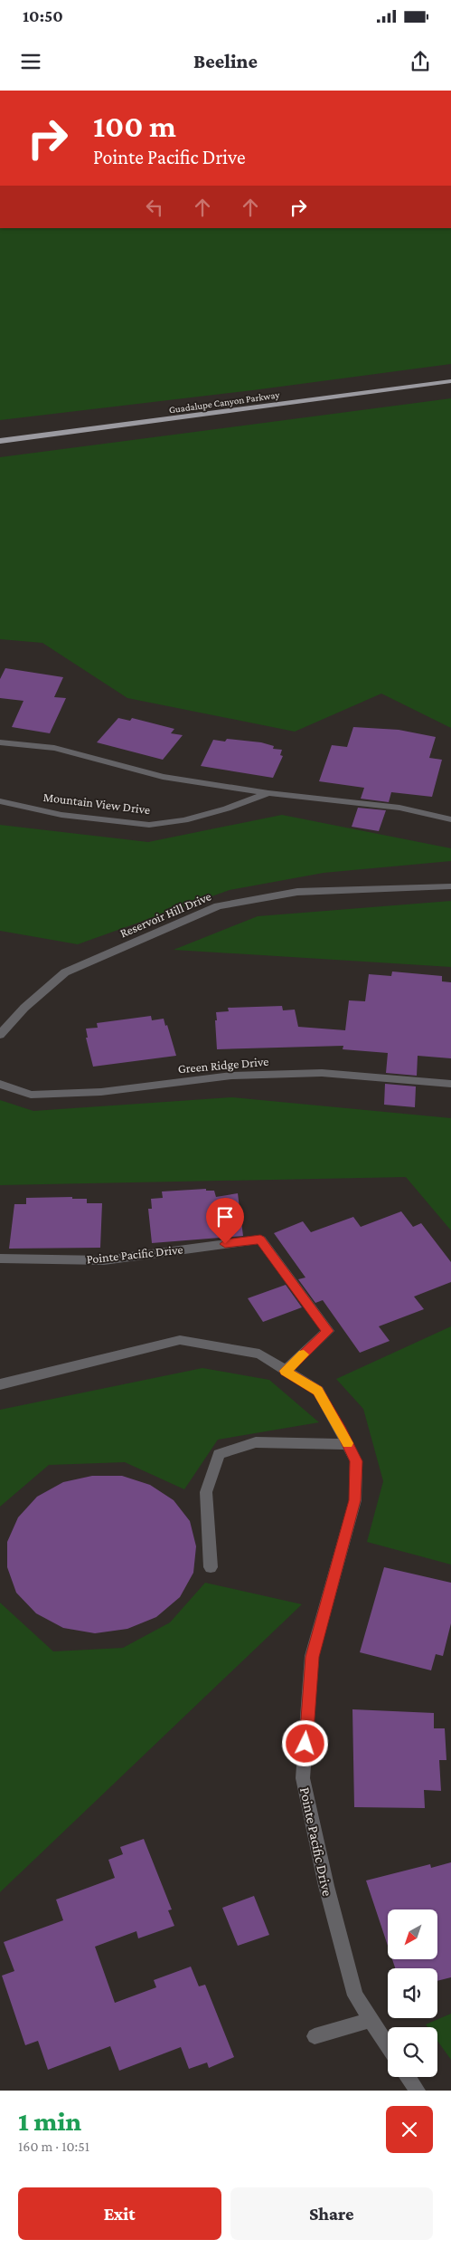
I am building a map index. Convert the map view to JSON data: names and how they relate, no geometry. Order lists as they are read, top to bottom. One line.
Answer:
{"streets":{"main road":["Guadalupe Canyon Parkway"],"street":["Mountain View Drive","Reservoir Hill Drive","Green Ridge Drive","Pointe Pacific Drive"]},"north":"bottom left","page":{"status":"10:50","header":"Beeline","turn":["100 m","Pointe Pacific Drive"],"heading":["1 min","160 m · 10:51"],"buttons":["Exit","Share"]}}
